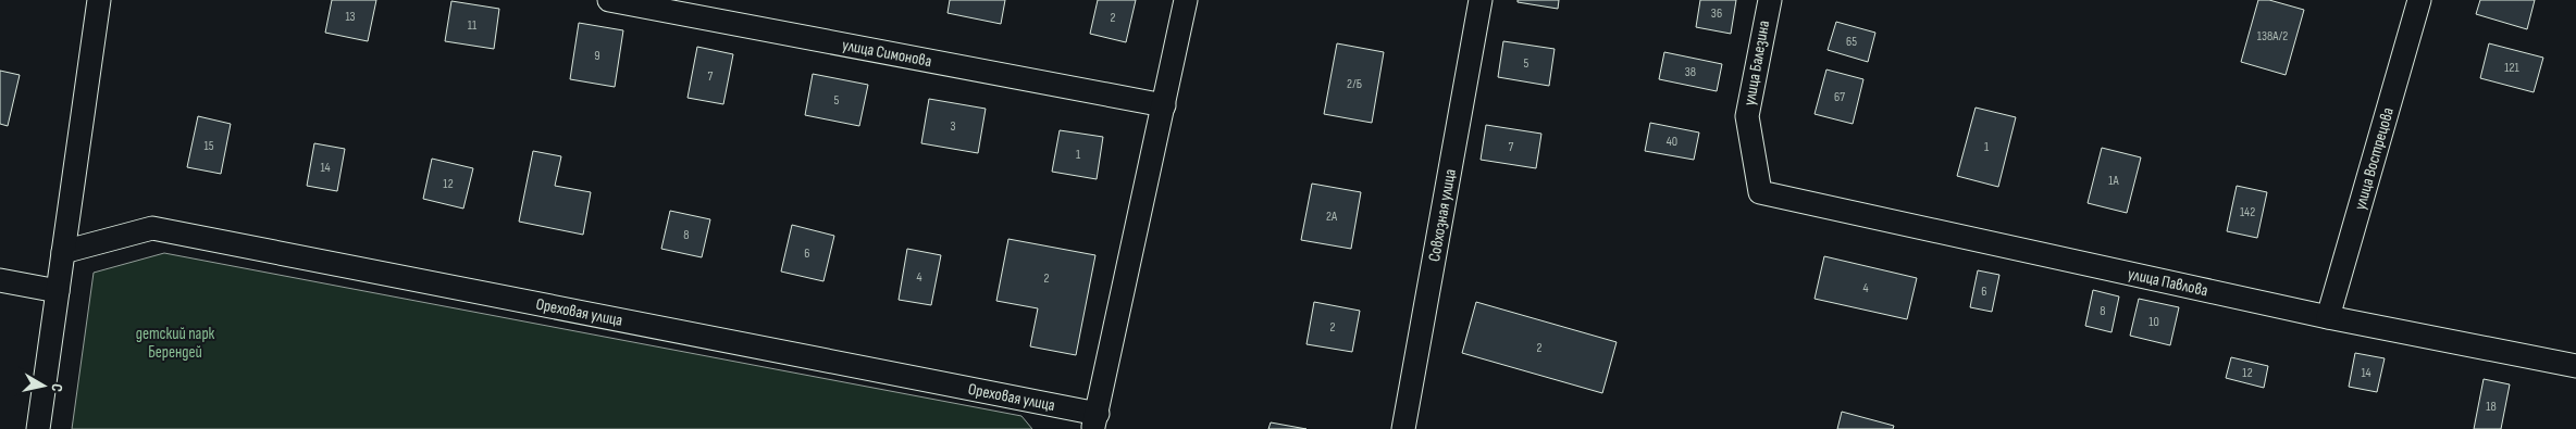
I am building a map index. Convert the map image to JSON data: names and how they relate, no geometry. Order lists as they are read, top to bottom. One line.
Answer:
{"streets":{"street":["улица Симонова","улица Балезина","улица Вострецова","Совхозная улица","улица Павлова","Ореховая улица"]},"crossings":[["улица Балезина","улица Павлова"],["улица Вострецова","улица Павлова"]],"parks":["детский парк Берендей"],"house_numbers":["36","13","2","11","138А/2","65","9","5","121","38","7","2/Б","67","5","3","40","15","7","1","1","14","1А","12","142","2А","8","6","4","2","4","6","8","10","2","2","12","14","18"],"north":"right"}
